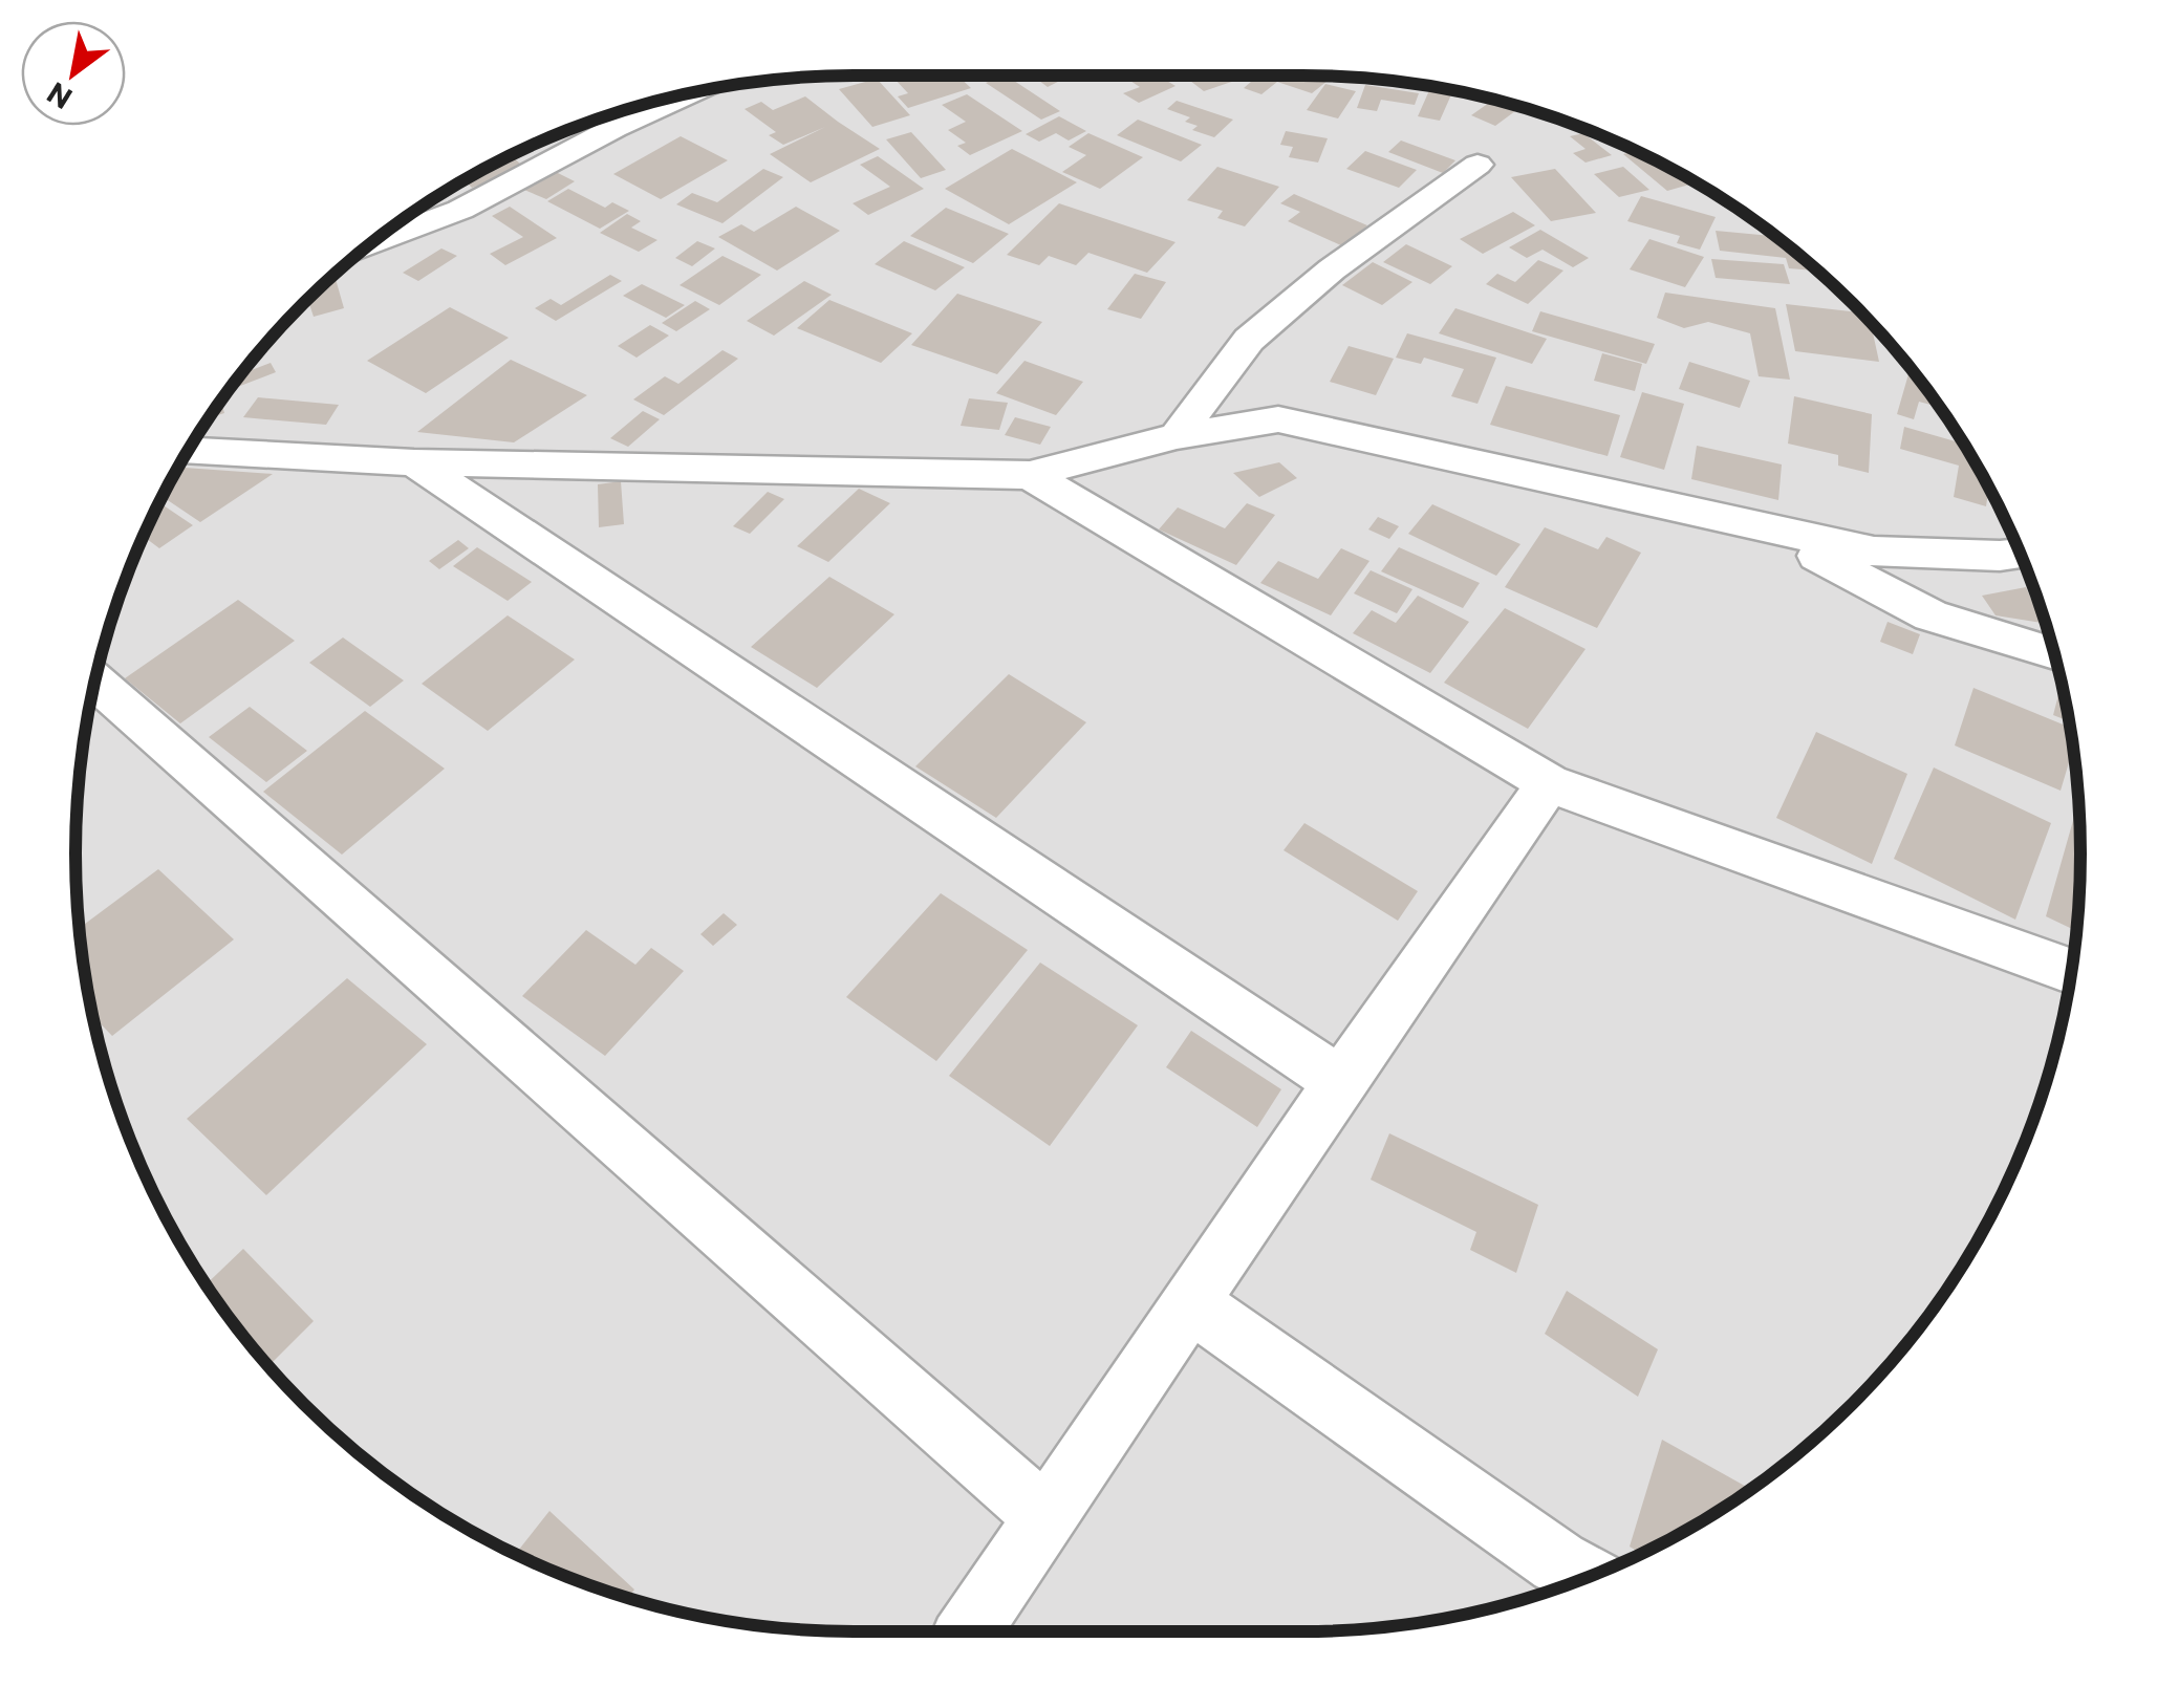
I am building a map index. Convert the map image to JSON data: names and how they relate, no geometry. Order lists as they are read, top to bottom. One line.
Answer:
{"north":"bottom left"}
